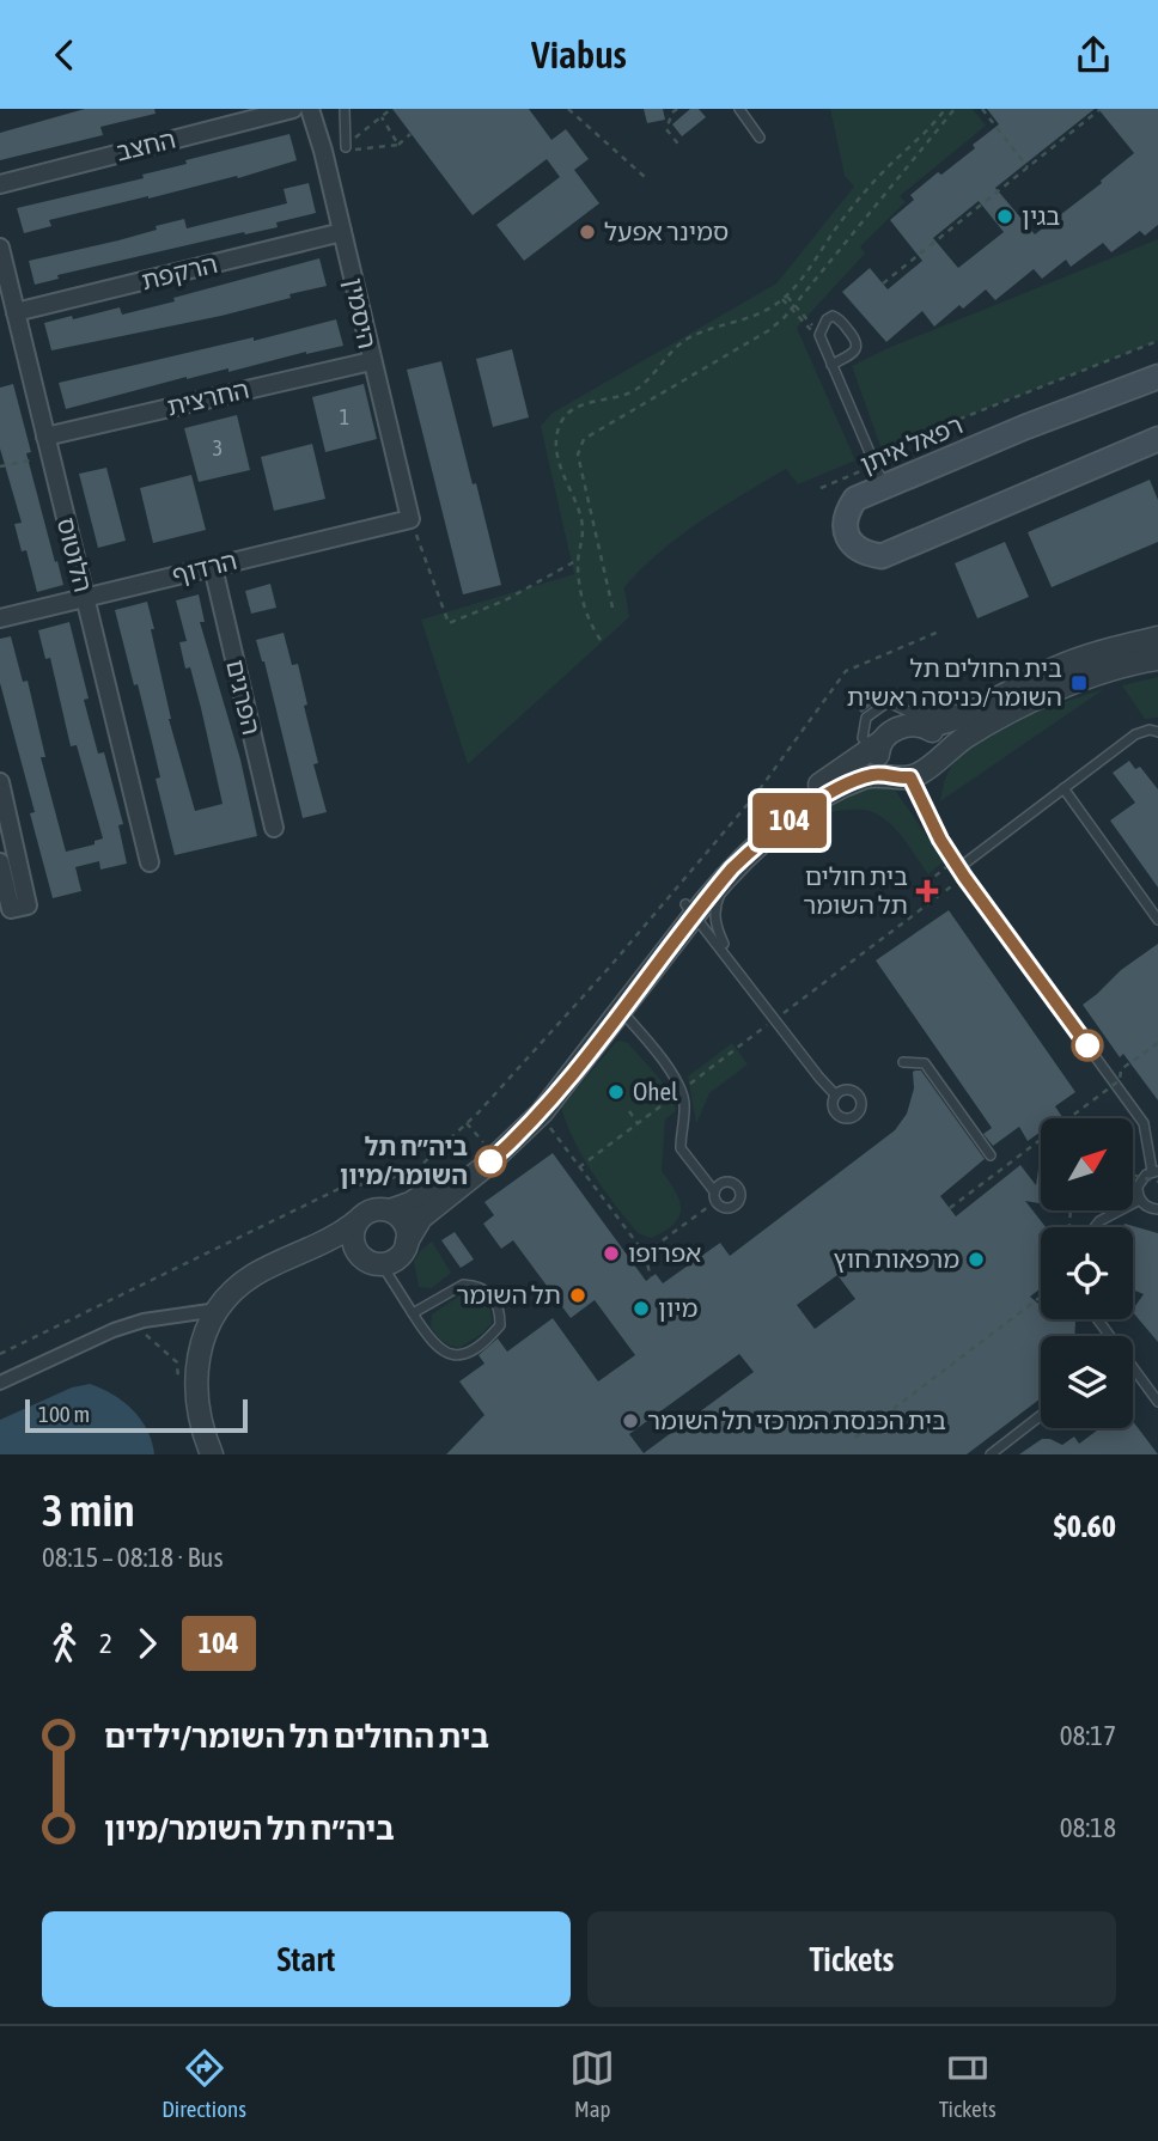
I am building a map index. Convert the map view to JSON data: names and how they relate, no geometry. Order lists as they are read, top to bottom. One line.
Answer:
{"streets":{"main road":["רפאל איתן"],"street":["החצב","הרקפת","היסמין","החרצית","הלוטוס","הרדוף","הפרגים"]},"crossings":[["הרקפת","היסמין"],["הרקפת","הלוטוס"],["היסמין","החרצית"],["היסמין","הרדוף"],["החרצית","הלוטוס"],["הלוטוס","הרדוף"],["הרדוף","הפרגים"]],"places":{"other":["בגין","סמינר אפעל","Ohel","ביה״ח תל השומר/מיון","אפרופו","מרפאות חוץ","תל השומר","מיון","בית הכנסת המרכזי תל השומר"],"transit":["בית החולים תל השומר/כניסה ראשית"],"health":["בית חולים תל השומר"]},"lines":["bus line 104"],"house_numbers":["1","3"],"scale_bar":"100 m","north":"top right","page":{"header":"Viabus","on_map":"104","scale":"100 m","heading":["3 min","08:15 – 08:18 · Bus","$0.60"],"legs":["2","104"],"list":[{"name":"בית החולים תל השומר/ילדים","value":"08:17"},{"name":"ביה״ח תל השומר/מיון","value":"08:18"}],"buttons":["Start","Tickets"],"tabs":["Directions","Map","Tickets"]}}
